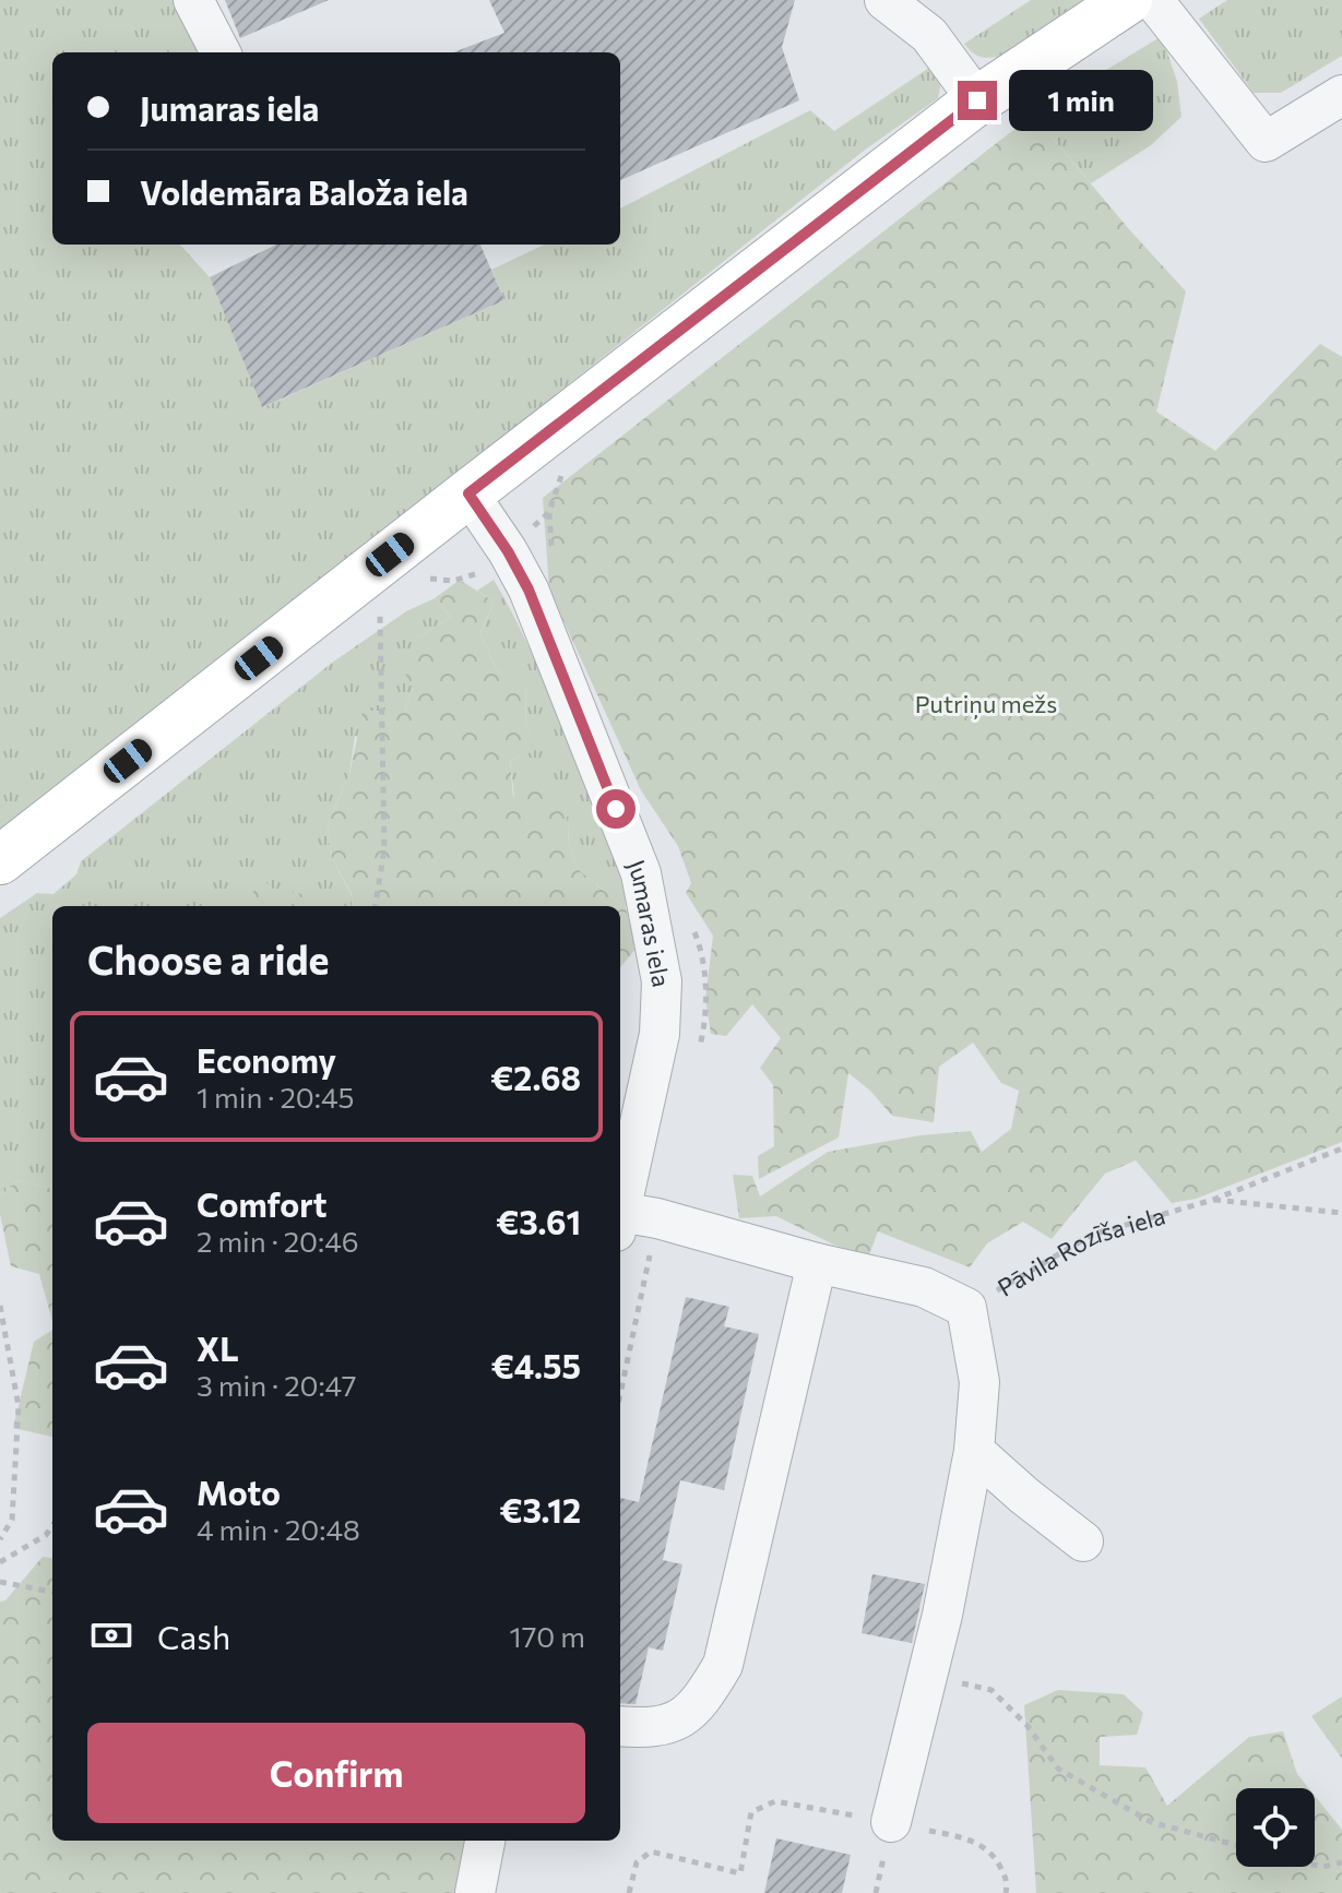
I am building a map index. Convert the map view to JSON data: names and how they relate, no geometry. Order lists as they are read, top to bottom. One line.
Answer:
{"streets":{"street":["Jumaras iela"],"path":["Pāvila Rozīša iela"]},"parks":["Putriņu mežs"],"page":{"banner":["Jumaras iela","Voldemāra Baloža iela"],"bubble":"1 min","heading":"Choose a ride","list":[{"name":"Economy","note":"1 min · 20:45","value":"€2.68"},{"name":"Comfort","note":"2 min · 20:46","value":"€3.61"},{"name":"XL","note":"3 min · 20:47","value":"€4.55"},{"name":"Moto","note":"4 min · 20:48","value":"€3.12"}],"pay":["Cash","170 m"],"buttons":"Confirm"}}
